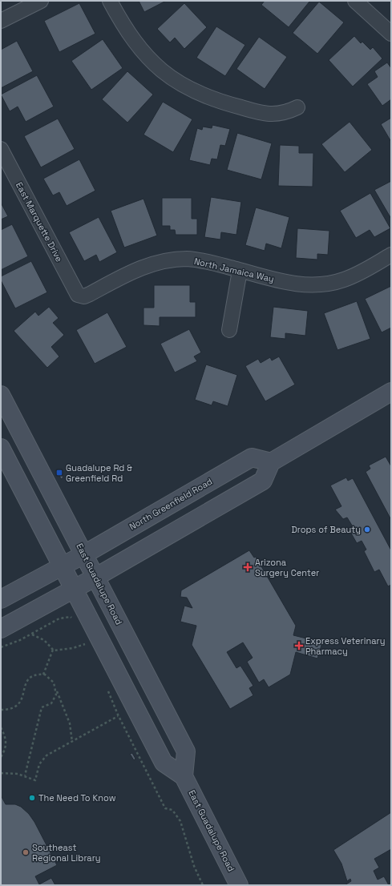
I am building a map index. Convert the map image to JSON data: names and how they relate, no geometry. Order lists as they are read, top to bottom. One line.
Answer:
{"streets":{"main road":["North Greenfield Road","East Guadalupe Road"],"street":["East Marquette Drive","North Jamaica Way"]},"crossings":[["East Marquette Drive","North Jamaica Way"],["North Greenfield Road","East Guadalupe Road"]],"places":{"transit":["Guadalupe Rd & Greenfield Rd"],"other":["Drops of Beauty","The Need To Know","Southeast Regional Library"],"health":["Arizona Surgery Center","Express Veterinary Pharmacy"]}}
